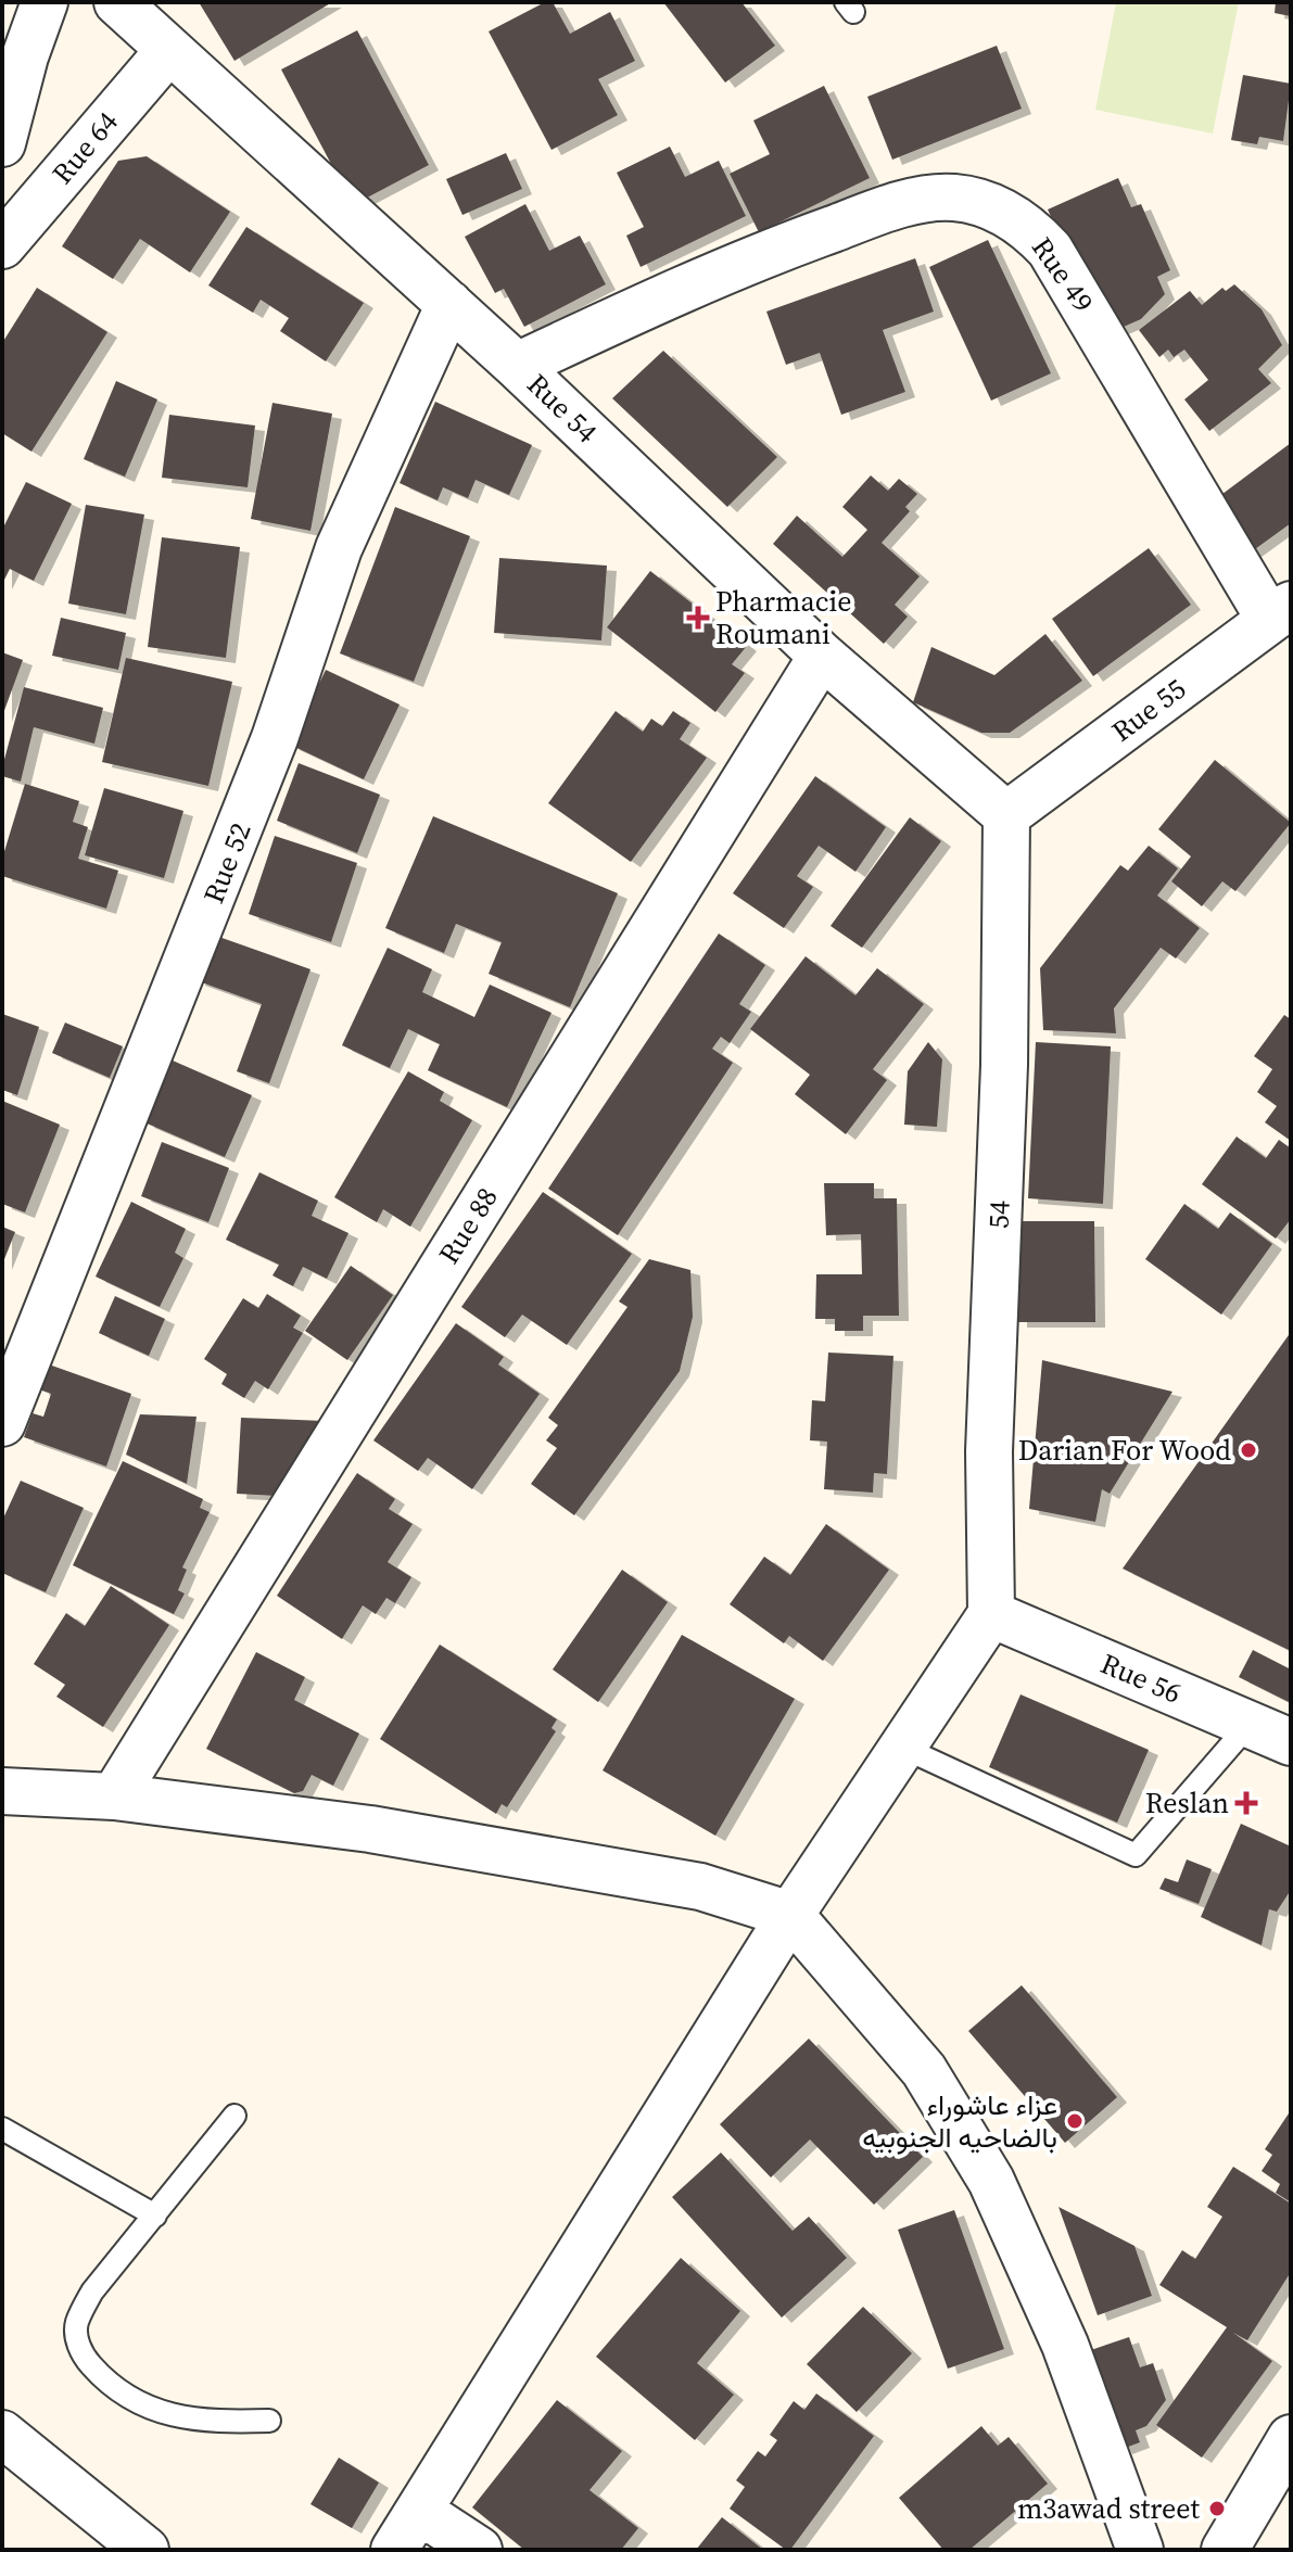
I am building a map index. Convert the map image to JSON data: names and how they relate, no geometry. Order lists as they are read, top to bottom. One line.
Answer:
{"streets":{"street":["Rue 64","Rue 49","Rue 54","Rue 55","Rue 52","54","Rue 88","Rue 56"]},"crossings":[["Rue 64","Rue 54"],["Rue 49","Rue 54"],["Rue 49","Rue 55"],["Rue 54","Rue 55"],["Rue 54","Rue 52"],["Rue 54","54"],["Rue 54","Rue 88"],["Rue 55","54"],["54","Rue 56"]],"places":{"health":["Pharmacie Roumani","Reslan"],"other":["Darian For Wood","عزاء عاشوراء بالضاحيه الجنوبيه","m3awad street"]}}
